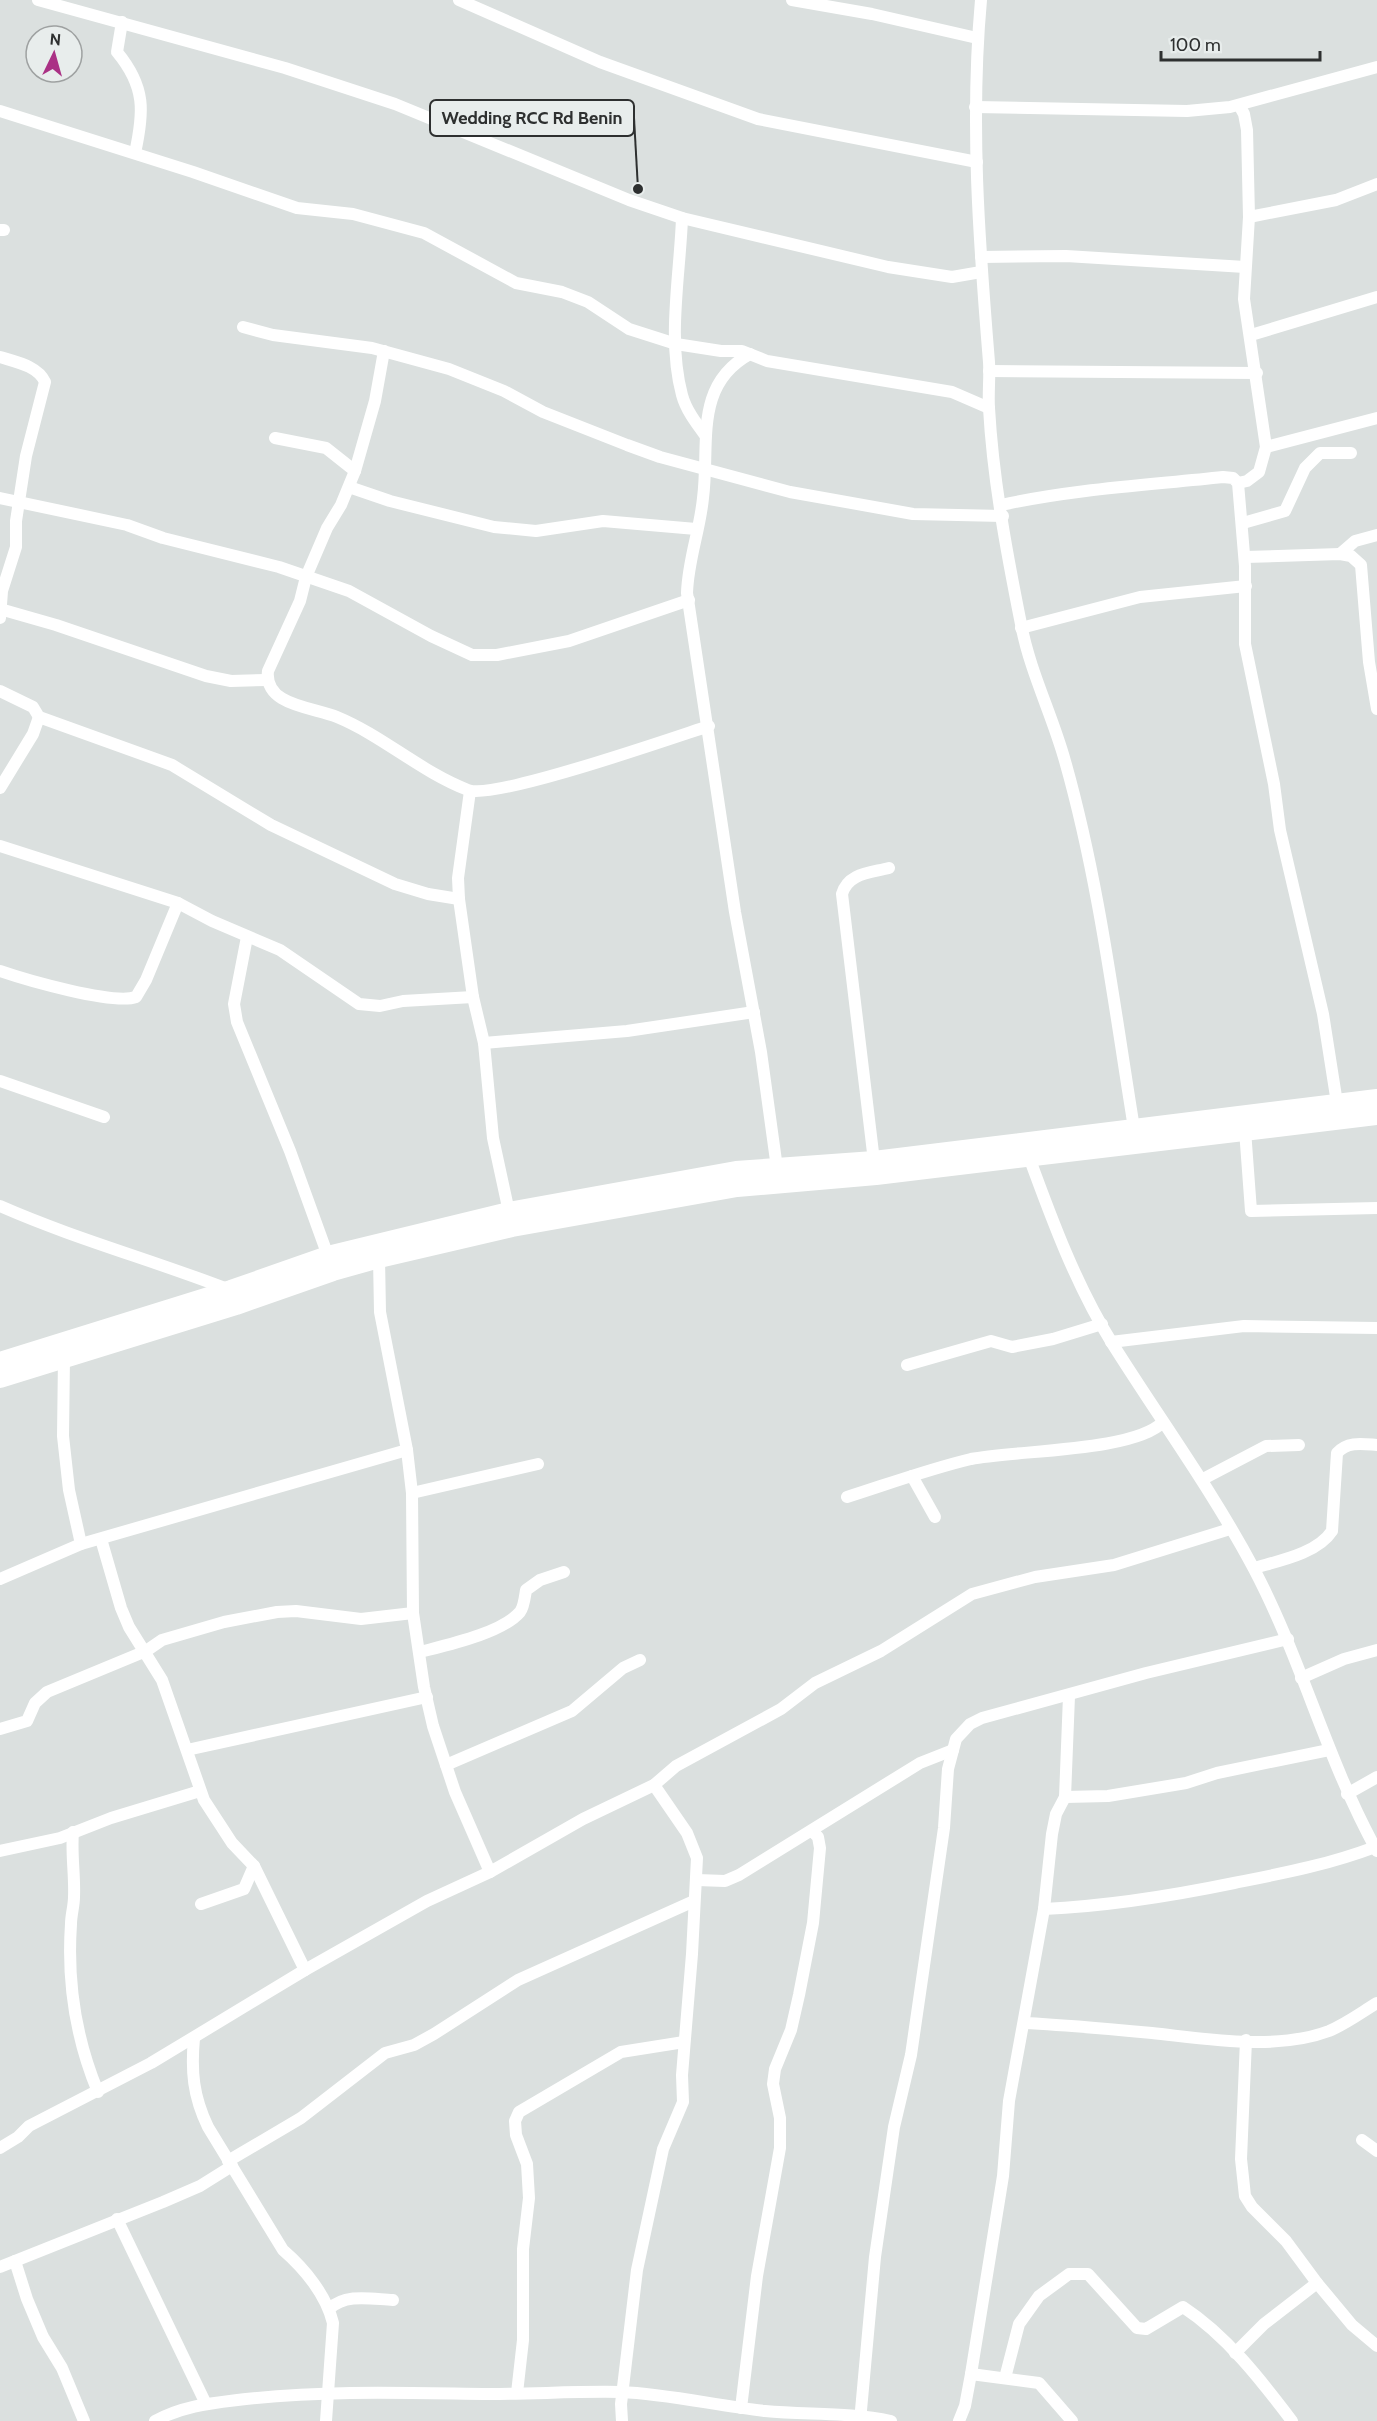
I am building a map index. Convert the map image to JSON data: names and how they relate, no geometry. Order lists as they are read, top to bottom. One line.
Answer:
{"places":["Wedding RCC Rd Benin"],"scale_bar":"100 m","north":"top"}
